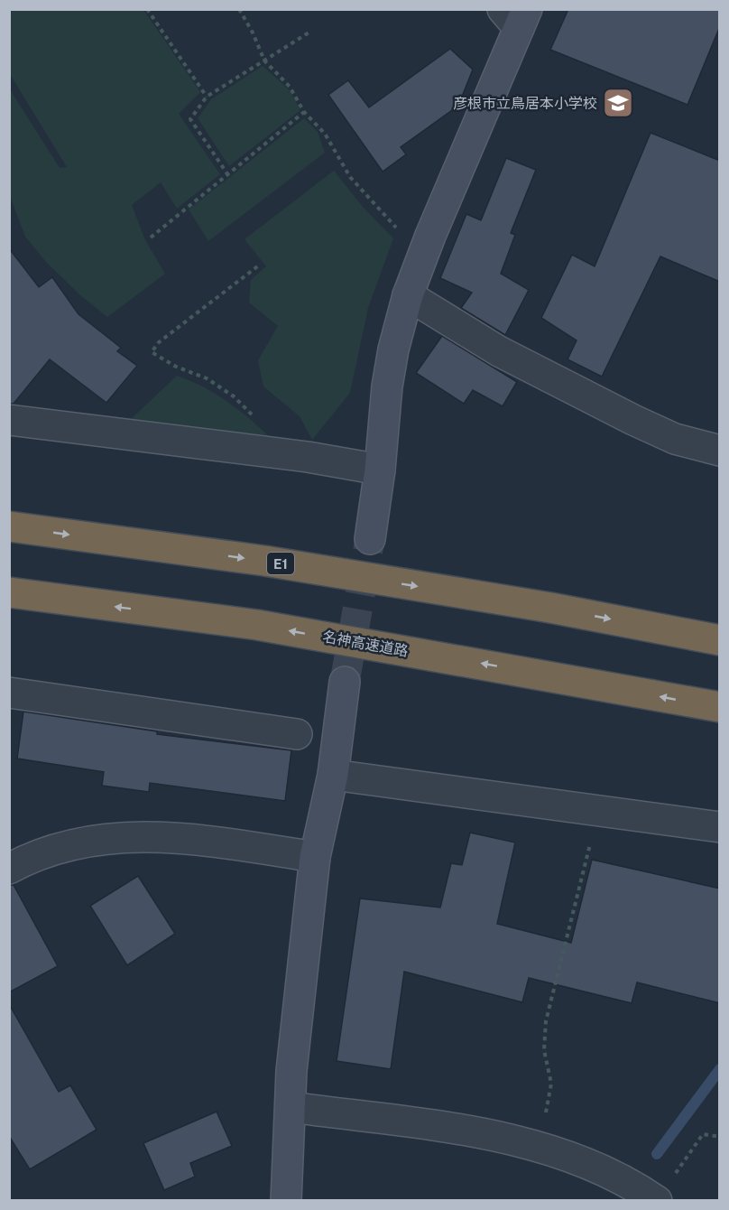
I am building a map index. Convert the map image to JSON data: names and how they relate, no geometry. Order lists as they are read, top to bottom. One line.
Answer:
{"streets":{"highway":["E1","名神高速道路"]},"places":{"school or university":["彦根市立鳥居本小学校"]}}
